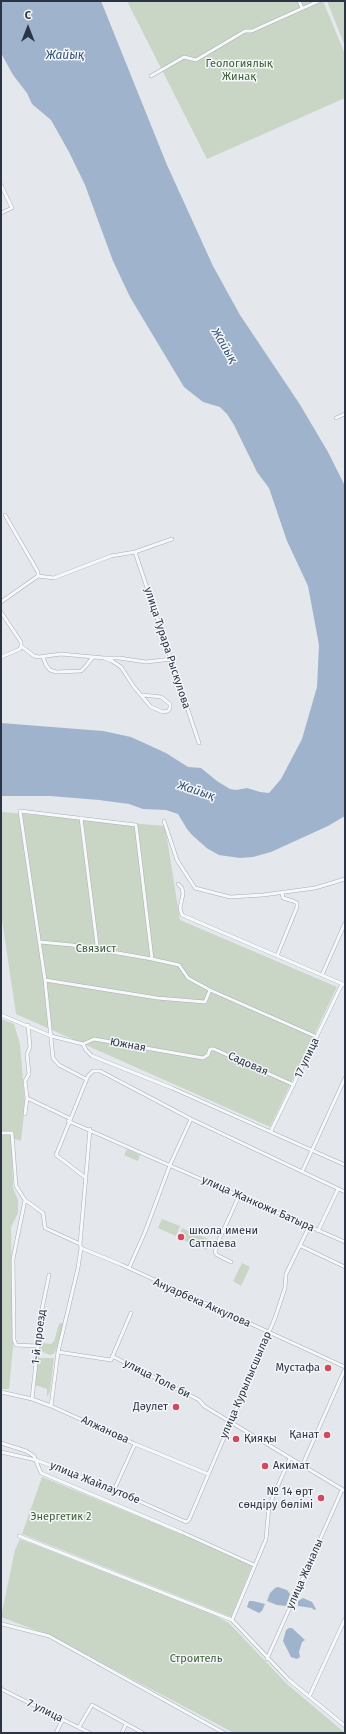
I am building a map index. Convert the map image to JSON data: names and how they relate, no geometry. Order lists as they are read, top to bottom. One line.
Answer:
{"streets":{"street":["улица Турара Рыскулова","Южная","17 улица","Садовая","улица Жанкожи Батыра","Ануарбека Аккулова","1-й проезд","улица Толе би","улица Курылысшылар","Алжанова","улица Жайлаутобе","улица Жаналы","7 улица"]},"crossings":[["Южная","Садовая"],["17 улица","Садовая"],["улица Жанкожи Батыра","улица Курылысшылар"],["Ануарбека Аккулова","улица Курылысшылар"],["1-й проезд","Алжанова"],["улица Толе би","улица Курылысшылар"],["улица Толе би","улица Жаналы"],["улица Курылысшылар","Алжанова"],["улица Курылысшылар","улица Жайлаутобе"]],"water":["Жайық"],"parks":["Геологиялық Жинақ","Связист","Энергетик 2","Строитель"],"places":["школа имени Сатпаева","Мустафа","Дәулет","Қанат","Қияқы","Акимат","№ 14 өрт сөндіру бөлімі"],"north":"top"}
